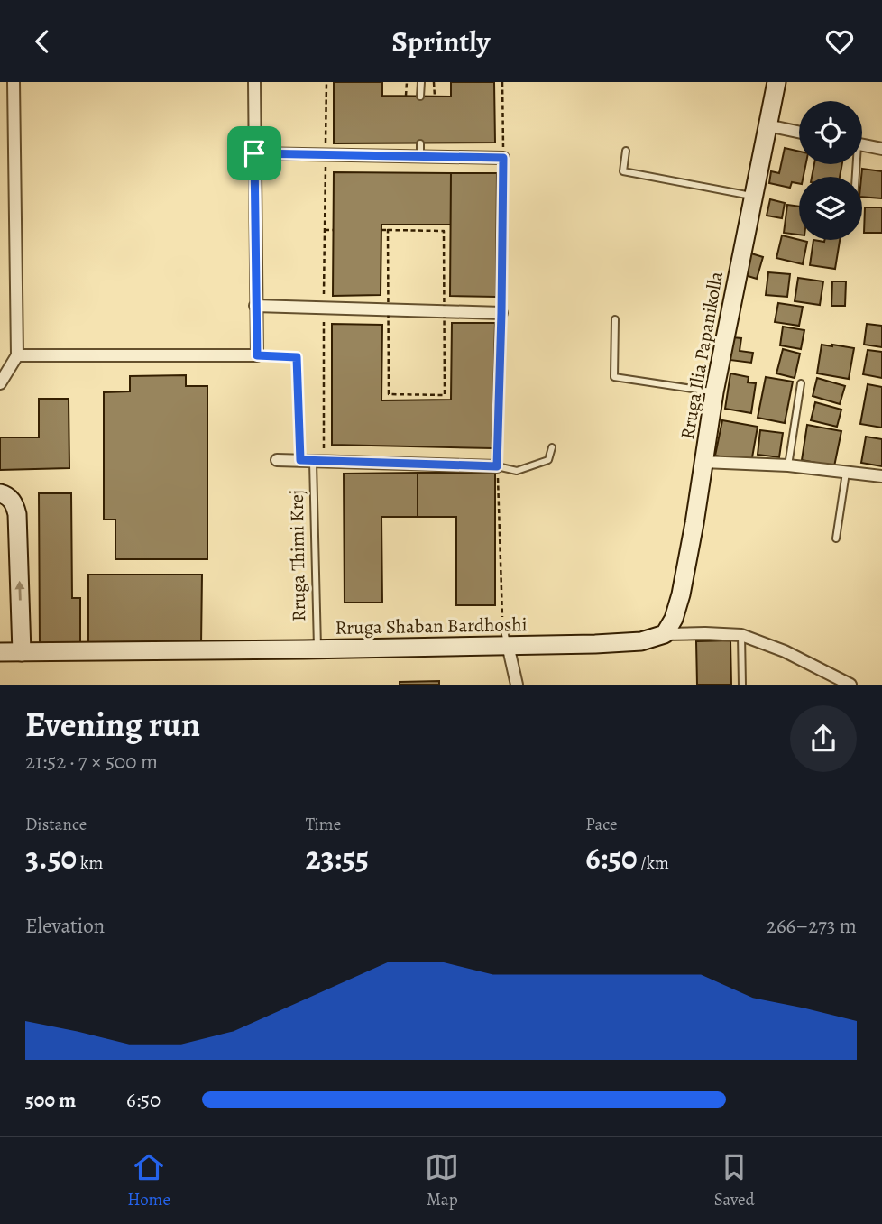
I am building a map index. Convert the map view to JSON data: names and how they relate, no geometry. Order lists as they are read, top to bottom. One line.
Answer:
{"streets":{"street":["Rruga Ilia Papanikolla","Rruga Shaban Bardhoshi"],"lane":["Rruga Thimi Krej"]},"crossings":[["Rruga Ilia Papanikolla","Rruga Shaban Bardhoshi"],["Rruga Thimi Krej","Rruga Shaban Bardhoshi"]],"page":{"header":"Sprintly","heading":["Evening run","21:52 · 7 × 500 m"],"stats":[["Distance","3.50 km"],["Time","23:55"],["Pace","6:50 /km"]],"chart":["Elevation","266–273 m"],"list":[{"name":"500 m","note":"6:50"}],"tabs":["Home","Map","Saved"]}}
